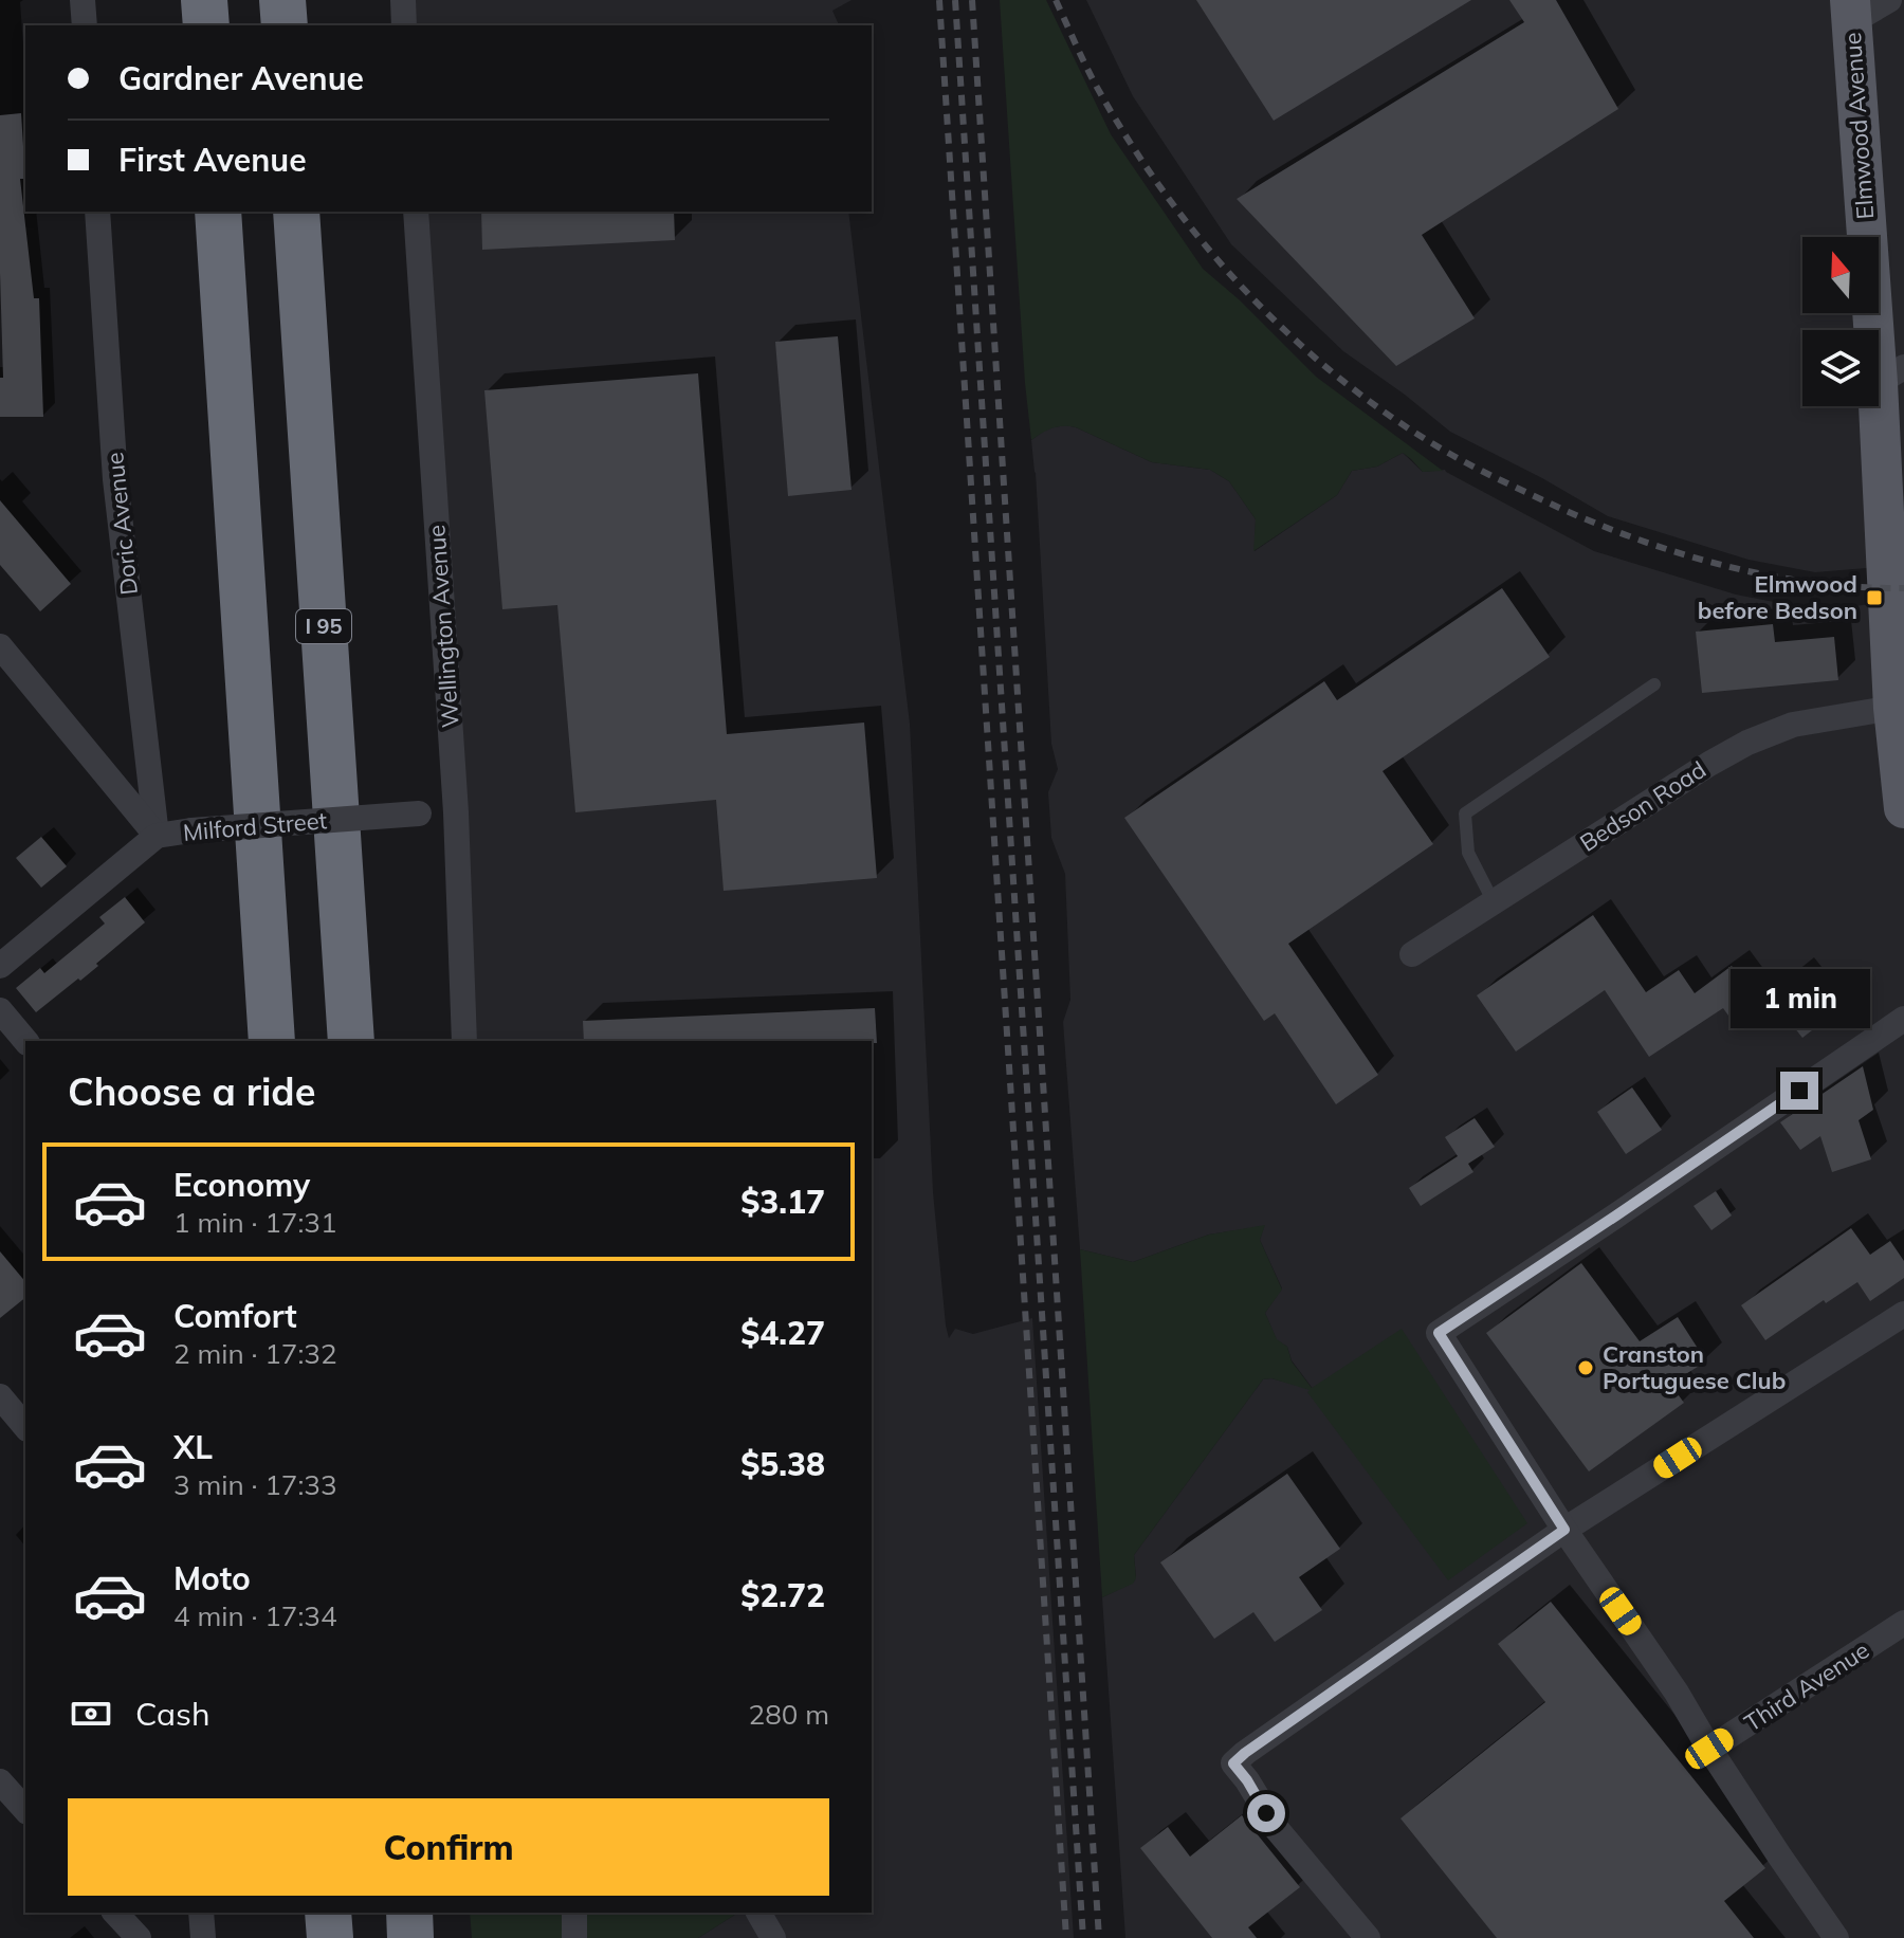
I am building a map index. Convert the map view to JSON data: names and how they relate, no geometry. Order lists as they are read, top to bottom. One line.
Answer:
{"streets":{"highway":["I 95"],"main road":["Elmwood Avenue"],"street":["Doric Avenue","Wellington Avenue","Bedson Road","Milford Street","Third Avenue"]},"crossings":[["Elmwood Avenue","Bedson Road"],["Doric Avenue","Milford Street"],["Wellington Avenue","Milford Street"]],"places":{"transit":["Elmwood before Bedson"],"other":["Cranston Portuguese Club"]},"north":"top","page":{"banner":["Gardner Avenue","First Avenue"],"bubble":"1 min","heading":"Choose a ride","list":[{"name":"Economy","note":"1 min · 17:31","value":"$3.17"},{"name":"Comfort","note":"2 min · 17:32","value":"$4.27"},{"name":"XL","note":"3 min · 17:33","value":"$5.38"},{"name":"Moto","note":"4 min · 17:34","value":"$2.72"}],"pay":["Cash","280 m"],"buttons":"Confirm"}}
